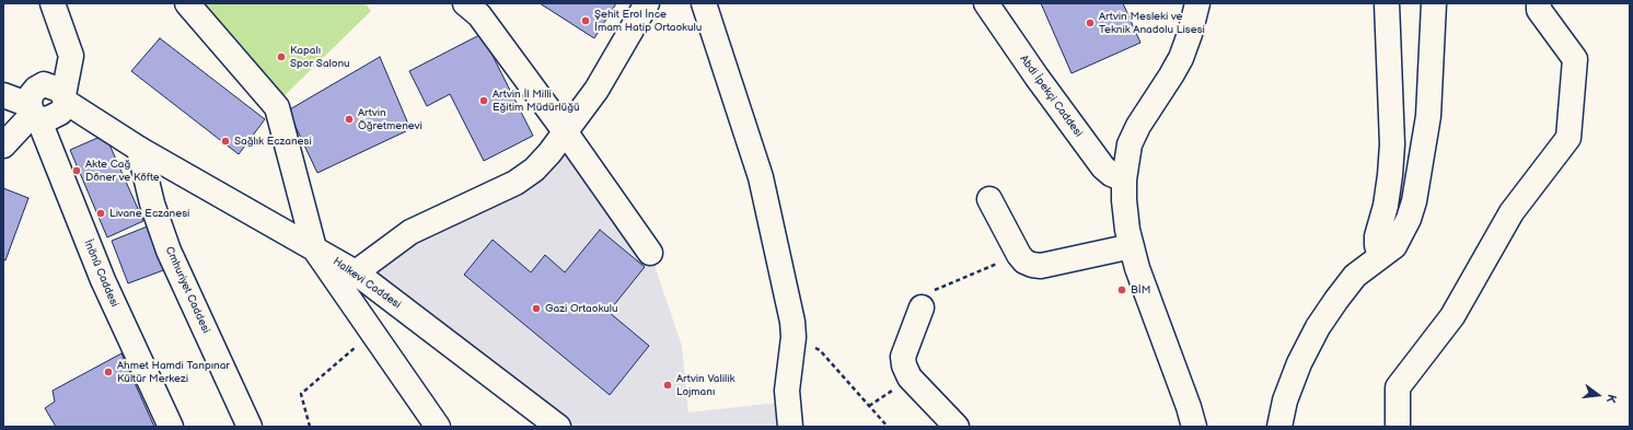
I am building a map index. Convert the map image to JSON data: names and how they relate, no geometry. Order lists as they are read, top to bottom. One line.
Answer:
{"streets":{"street":["Abdi İpekçi Caddesi","İnönü Caddesi","Halkevi Caddesi","Cmhuriyet Caddesi"]},"crossings":[["Halkevi Caddesi","Cmhuriyet Caddesi"]],"places":["Şehit Erol İnce İmam Hatip Ortaokulu","Artvin Mesleki ve Teknik Anadolu Lisesi","Kapalı Spor Salonu","Artvin İl Milli Eğitim Müdürlüğü","Artvin Öğretmenevi","Sağlık Eczanesi","Akte Cağ Döner ve Köfte","Livane Eczanesi","BİM","Gazi Ortaokulu","Ahmet Hamdi Tanpınar Kültür Merkezi","Artvin Valilik Lojmanı"],"north":"right"}
